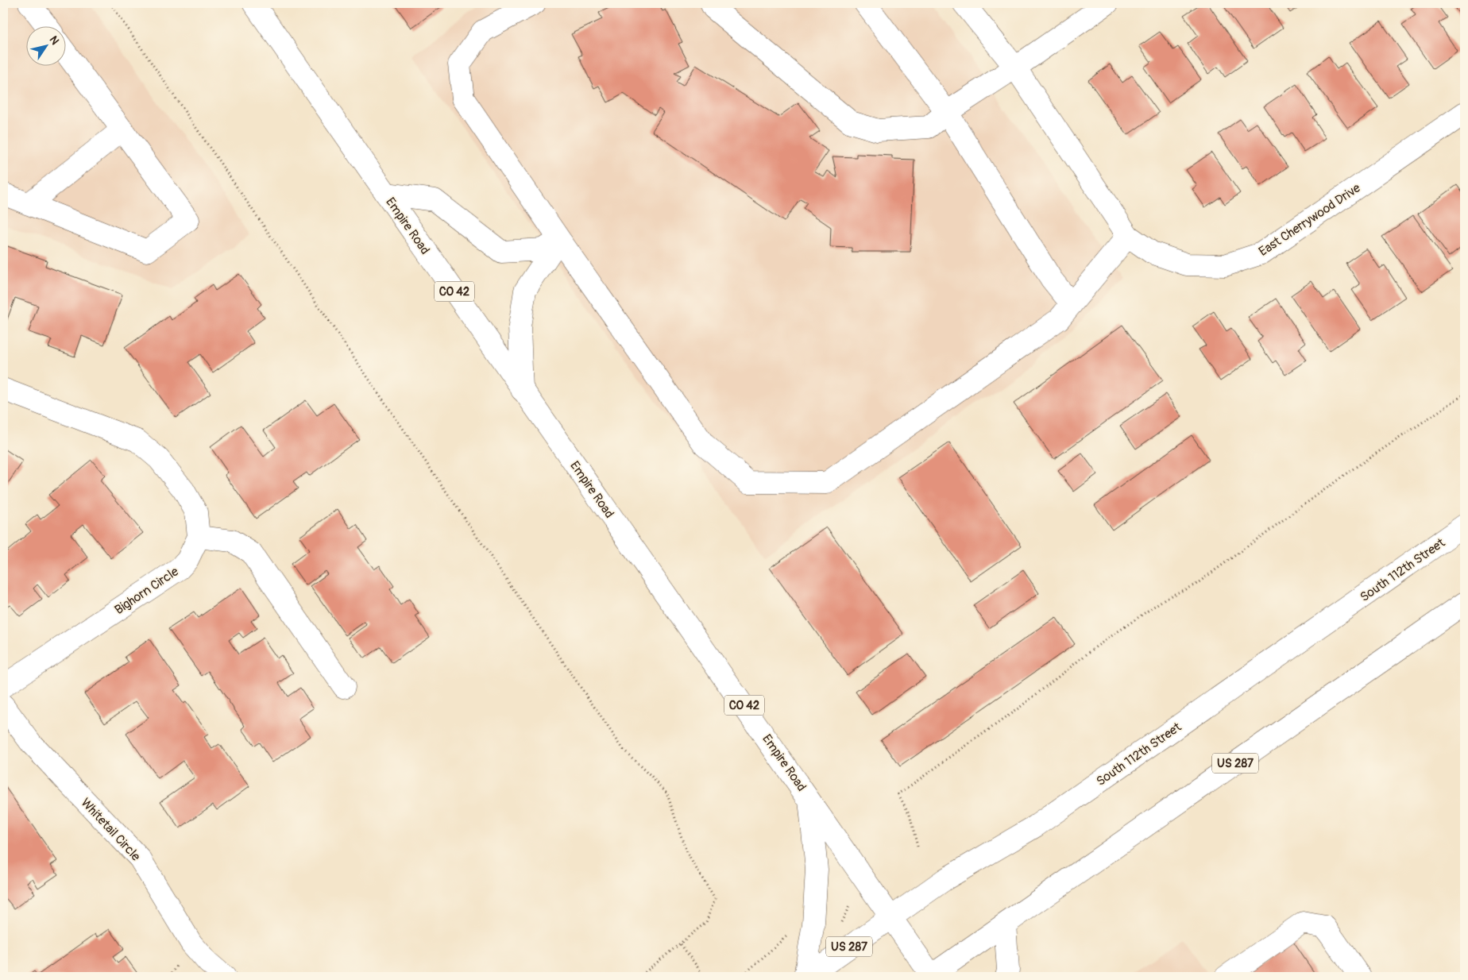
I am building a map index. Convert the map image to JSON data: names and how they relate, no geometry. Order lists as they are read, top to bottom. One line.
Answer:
{"streets":{"main road":["East Cherrywood Drive","Empire Road","CO 42","South 112th Street","Bighorn Circle","US 287","Whitetail Circle"]},"crossings":[["Empire Road","South 112th Street"],["Empire Road","US 287"]],"north":"top right"}
